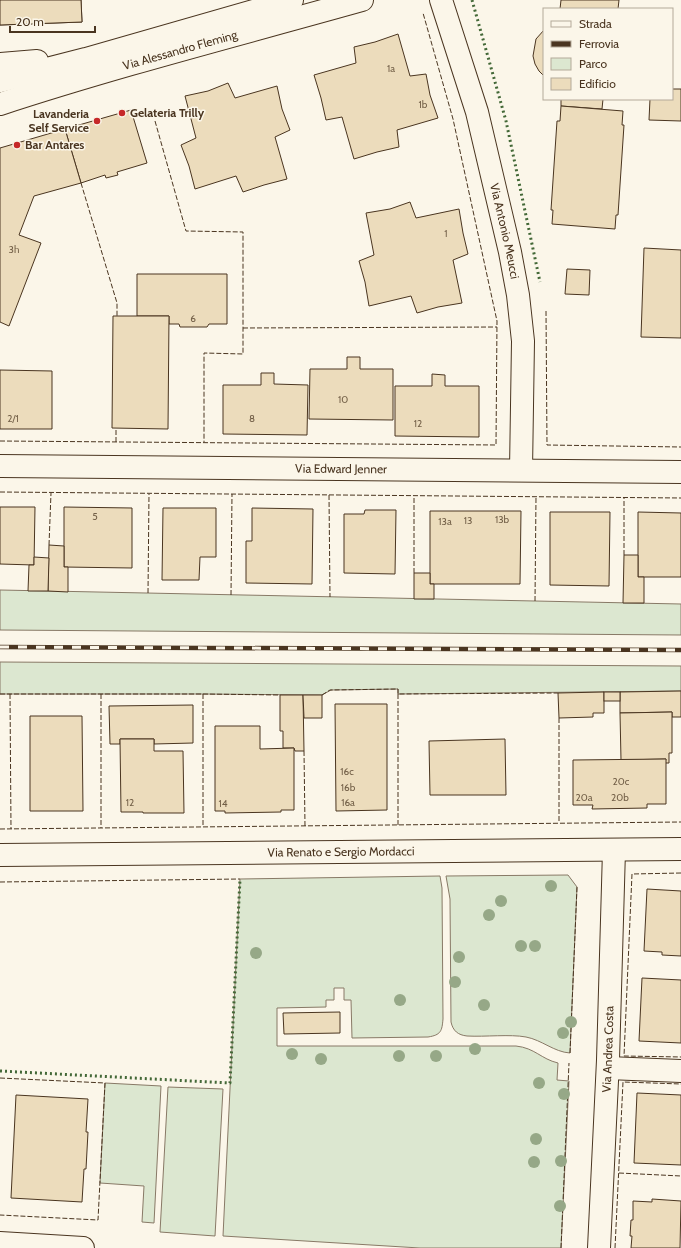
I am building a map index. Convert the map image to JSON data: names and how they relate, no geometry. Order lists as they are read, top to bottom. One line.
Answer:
{"streets":{"street":["Via Alessandro Fleming","Via Antonio Meucci","Via Edward Jenner","Via Renato e Sergio Mordacci","Via Andrea Costa"]},"crossings":[["Via Antonio Meucci","Via Edward Jenner"],["Via Renato e Sergio Mordacci","Via Andrea Costa"]],"places":["Gelateria Trilly","Lavanderia Self Service","Bar Antares"],"house_numbers":["1a","1b","1","3h","6","10","2/1","8","12","5","13b","13","13a","16c","20c","16b","20a","20b","12","16a","14"],"legend":["Strada","Ferrovia","Parco","Edificio"],"scale_bar":"20 m"}
